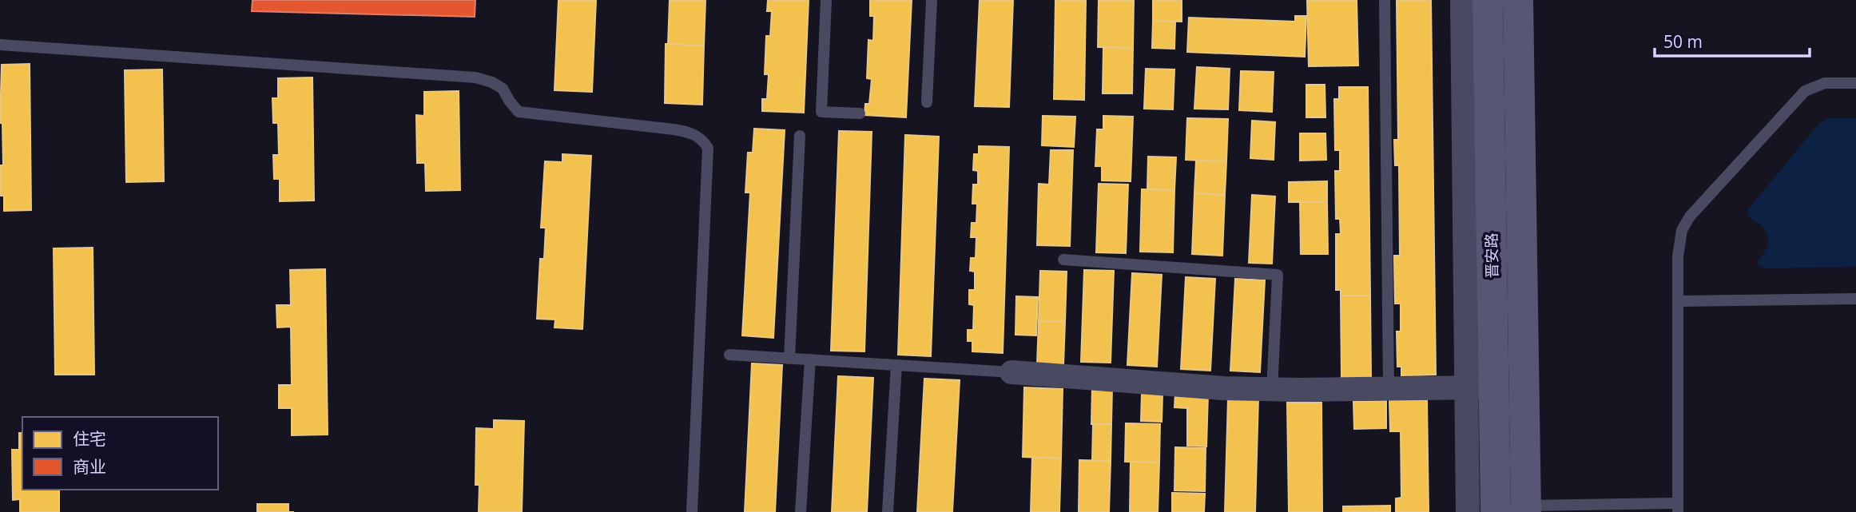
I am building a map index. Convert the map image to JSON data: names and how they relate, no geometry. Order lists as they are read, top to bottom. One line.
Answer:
{"streets":{"main road":["晋安路"]},"legend":["住宅","商业"],"scale_bar":"50 m"}
